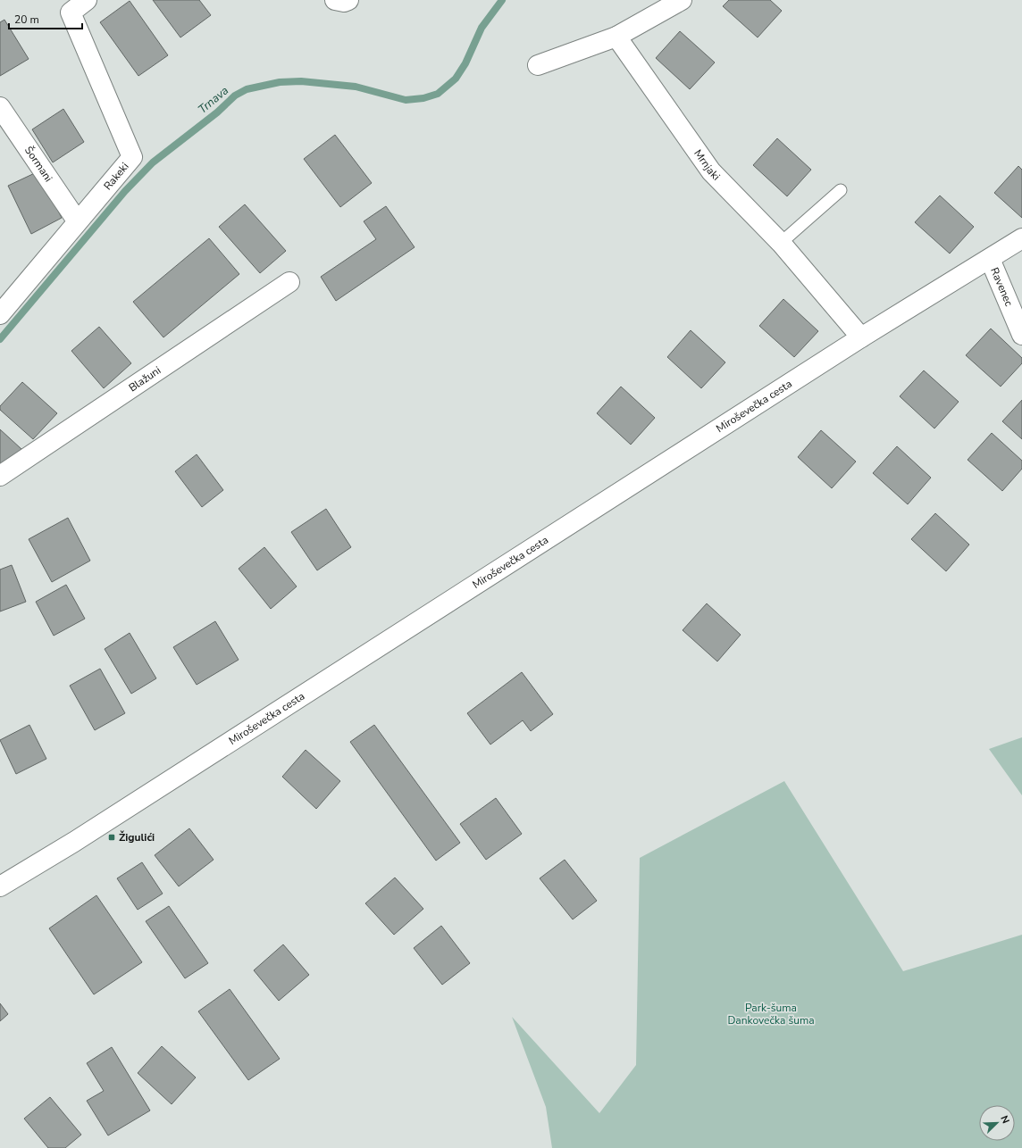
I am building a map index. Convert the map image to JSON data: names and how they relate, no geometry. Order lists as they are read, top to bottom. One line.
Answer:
{"streets":{"street":["Šormani","Mrnjaki","Rakeki","Ravenec","Blažuni","Miroševečka cesta"]},"crossings":[["Šormani","Rakeki"],["Mrnjaki","Miroševečka cesta"],["Ravenec","Miroševečka cesta"]],"water":["Trnava"],"parks":["Park-šuma Dankovečka šuma"],"places":{"transit":["Žigulići"]},"scale_bar":"20 m","north":"top right"}
